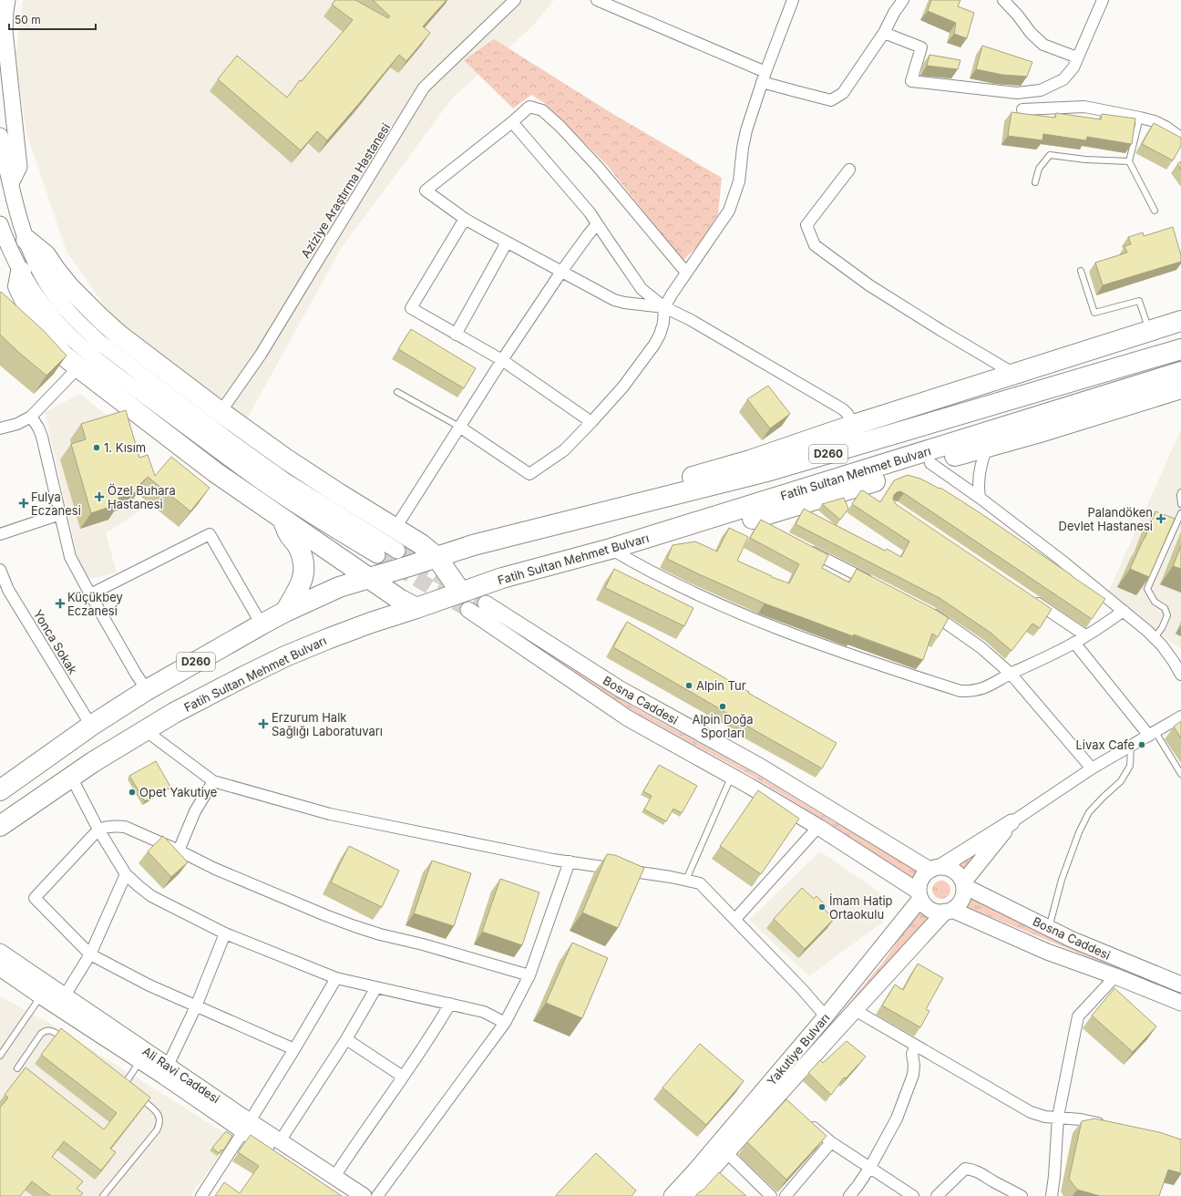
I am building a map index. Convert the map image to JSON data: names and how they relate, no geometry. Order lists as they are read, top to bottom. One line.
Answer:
{"streets":{"highway":["D260","Fatih Sultan Mehmet Bulvarı"],"main road":["Bosna Caddesi","Yakutiye Bulvarı","Ali Ravi Caddesi"],"street":["Aziziye Araştırma Hastanesi","Yonca Sokak"]},"crossings":[["D260","Yonca Sokak"],["Bosna Caddesi","Yakutiye Bulvarı"]],"places":{"other":["1. Kısım","Alpin Tur","Alpin Doğa Sporları","Livax Cafe","Opet Yakutiye","İmam Hatip Ortaokulu"],"health":["Özel Buhara Hastanesi","Fulya Eczanesi","Palandöken Devlet Hastanesi","Küçükbey Eczanesi","Erzurum Halk Sağlığı Laboratuvarı"]},"scale_bar":"50 m"}
